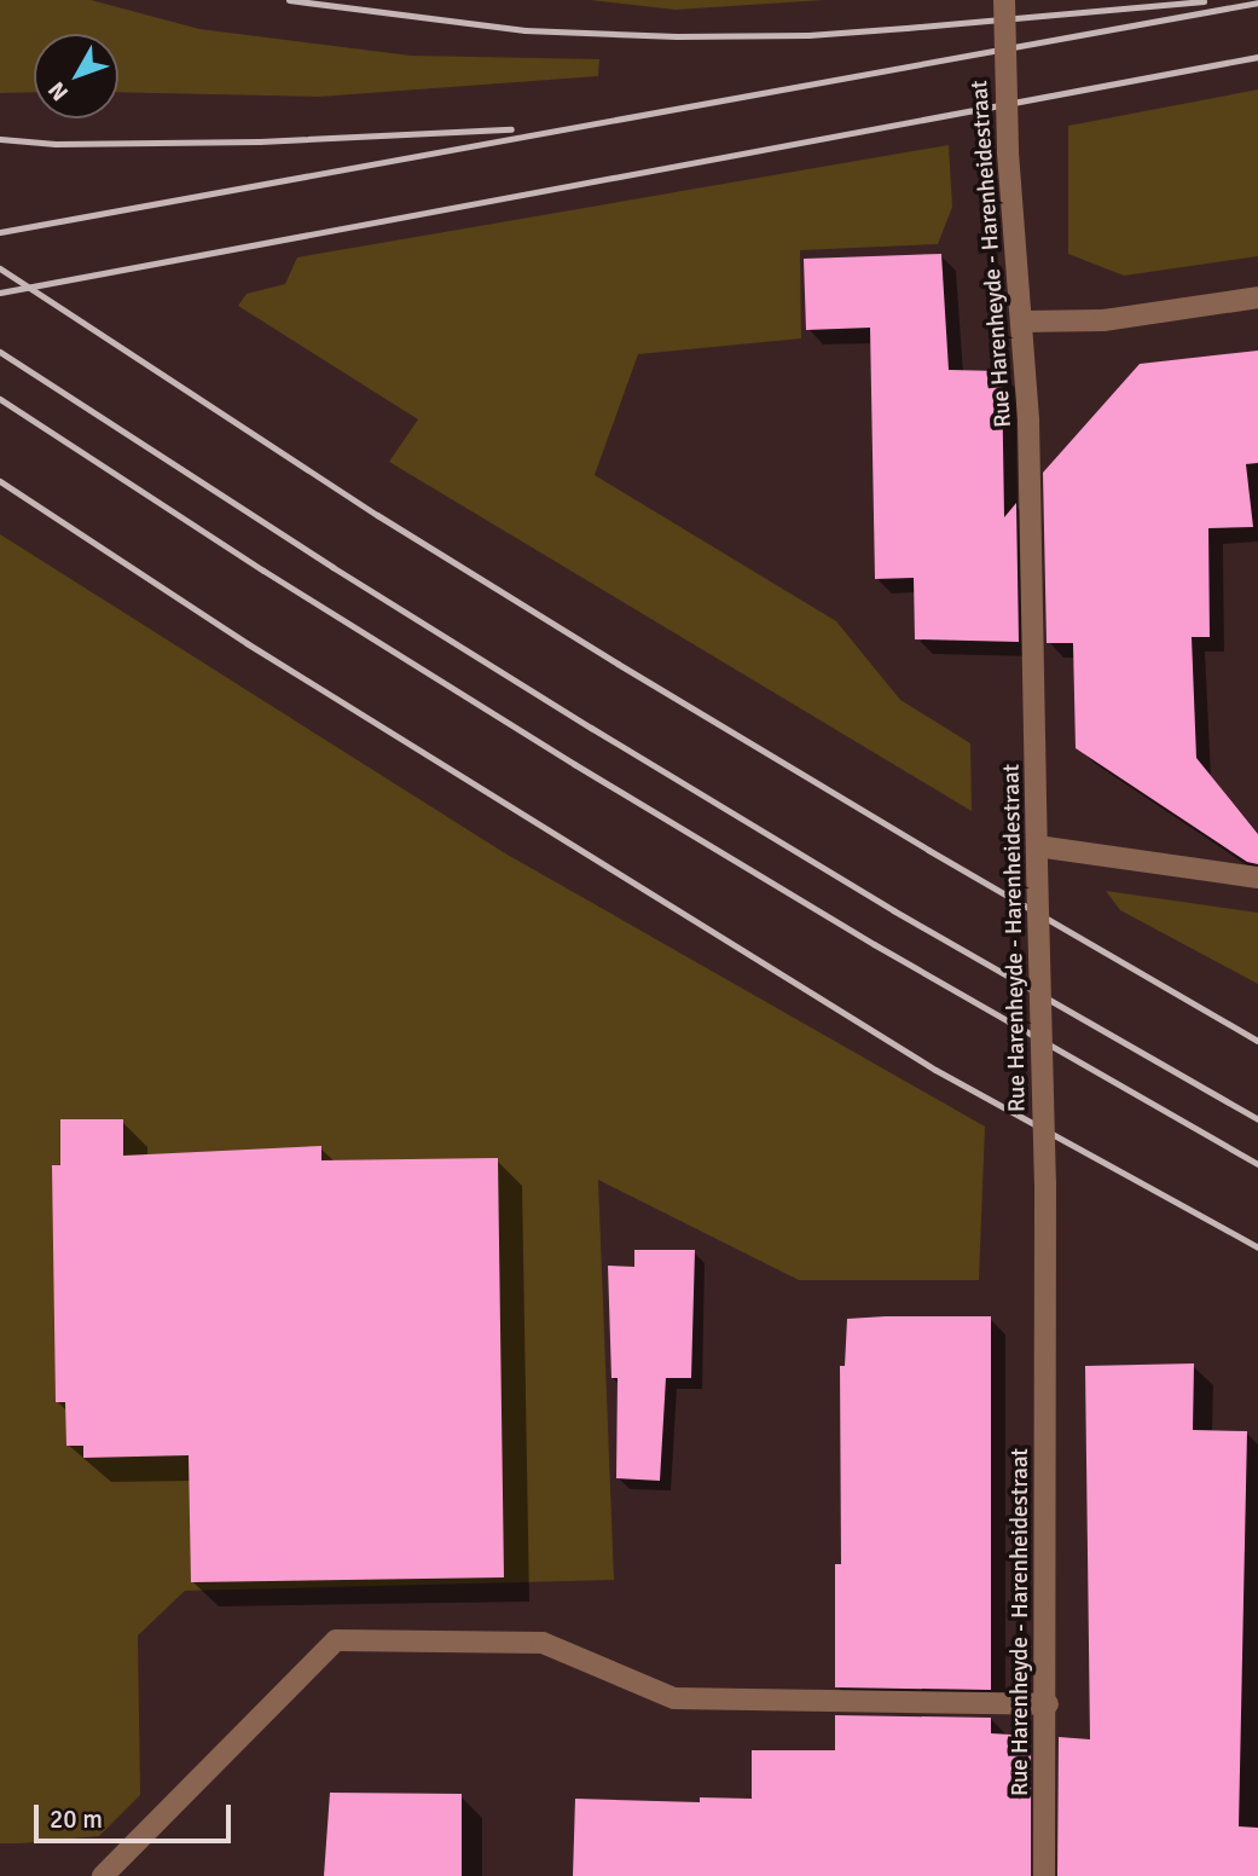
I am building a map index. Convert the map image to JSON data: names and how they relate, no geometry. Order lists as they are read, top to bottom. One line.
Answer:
{"streets":{"street":["Rue Harenheyde - Harenheidestraat"]},"scale_bar":"20 m","north":"bottom left"}
